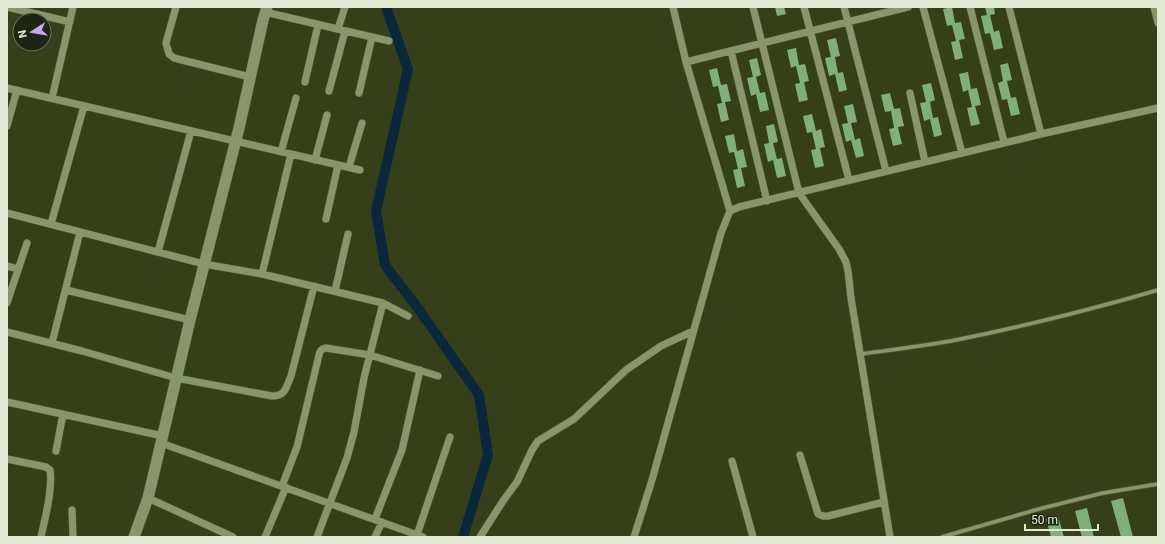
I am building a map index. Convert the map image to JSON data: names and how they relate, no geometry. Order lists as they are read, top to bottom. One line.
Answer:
{"scale_bar":"50 m","north":"left"}
